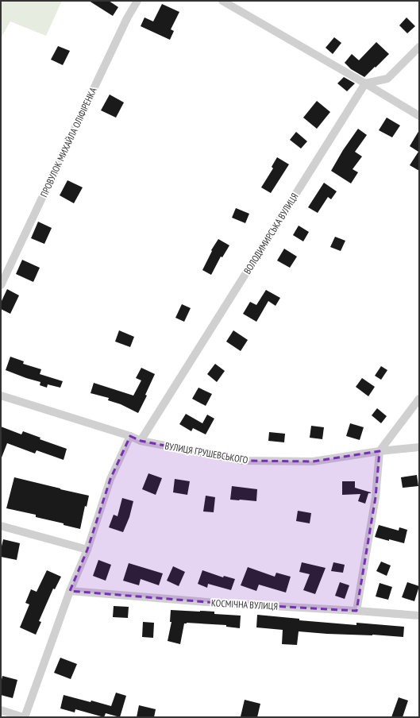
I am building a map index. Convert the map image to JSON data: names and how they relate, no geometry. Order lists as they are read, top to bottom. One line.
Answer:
{"streets":{"street":["ПРОВУЛОК МИХАЙЛА ОЛІФІРЕНКА","ВОЛОДИМИРСЬКА ВУЛИЦЯ","ВУЛИЦЯ ГРУШЕВСЬКОГО","КОСМІЧНА ВУЛИЦЯ"]},"crossings":[["ВОЛОДИМИРСЬКА ВУЛИЦЯ","ВУЛИЦЯ ГРУШЕВСЬКОГО"]]}
